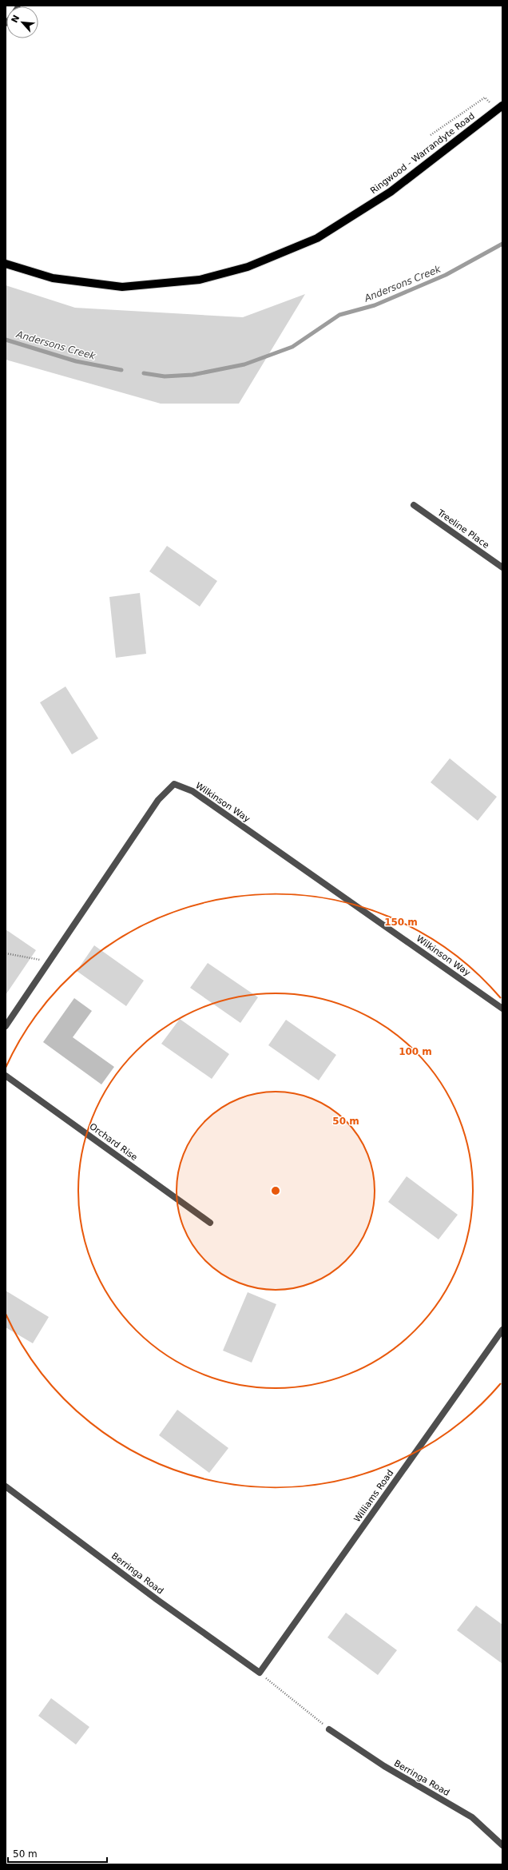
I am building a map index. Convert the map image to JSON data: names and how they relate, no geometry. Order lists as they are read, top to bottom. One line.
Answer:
{"streets":{"main road":["Ringwood - Warrandyte Road"],"street":["Treeline Place","Wilkinson Way","Orchard Rise","Williams Road","Berringa Road"]},"crossings":[["Williams Road","Berringa Road"]],"water":["Andersons Creek"],"scale_bar":"50 m","north":"top left","rings":["150 m","100 m","50 m"]}
